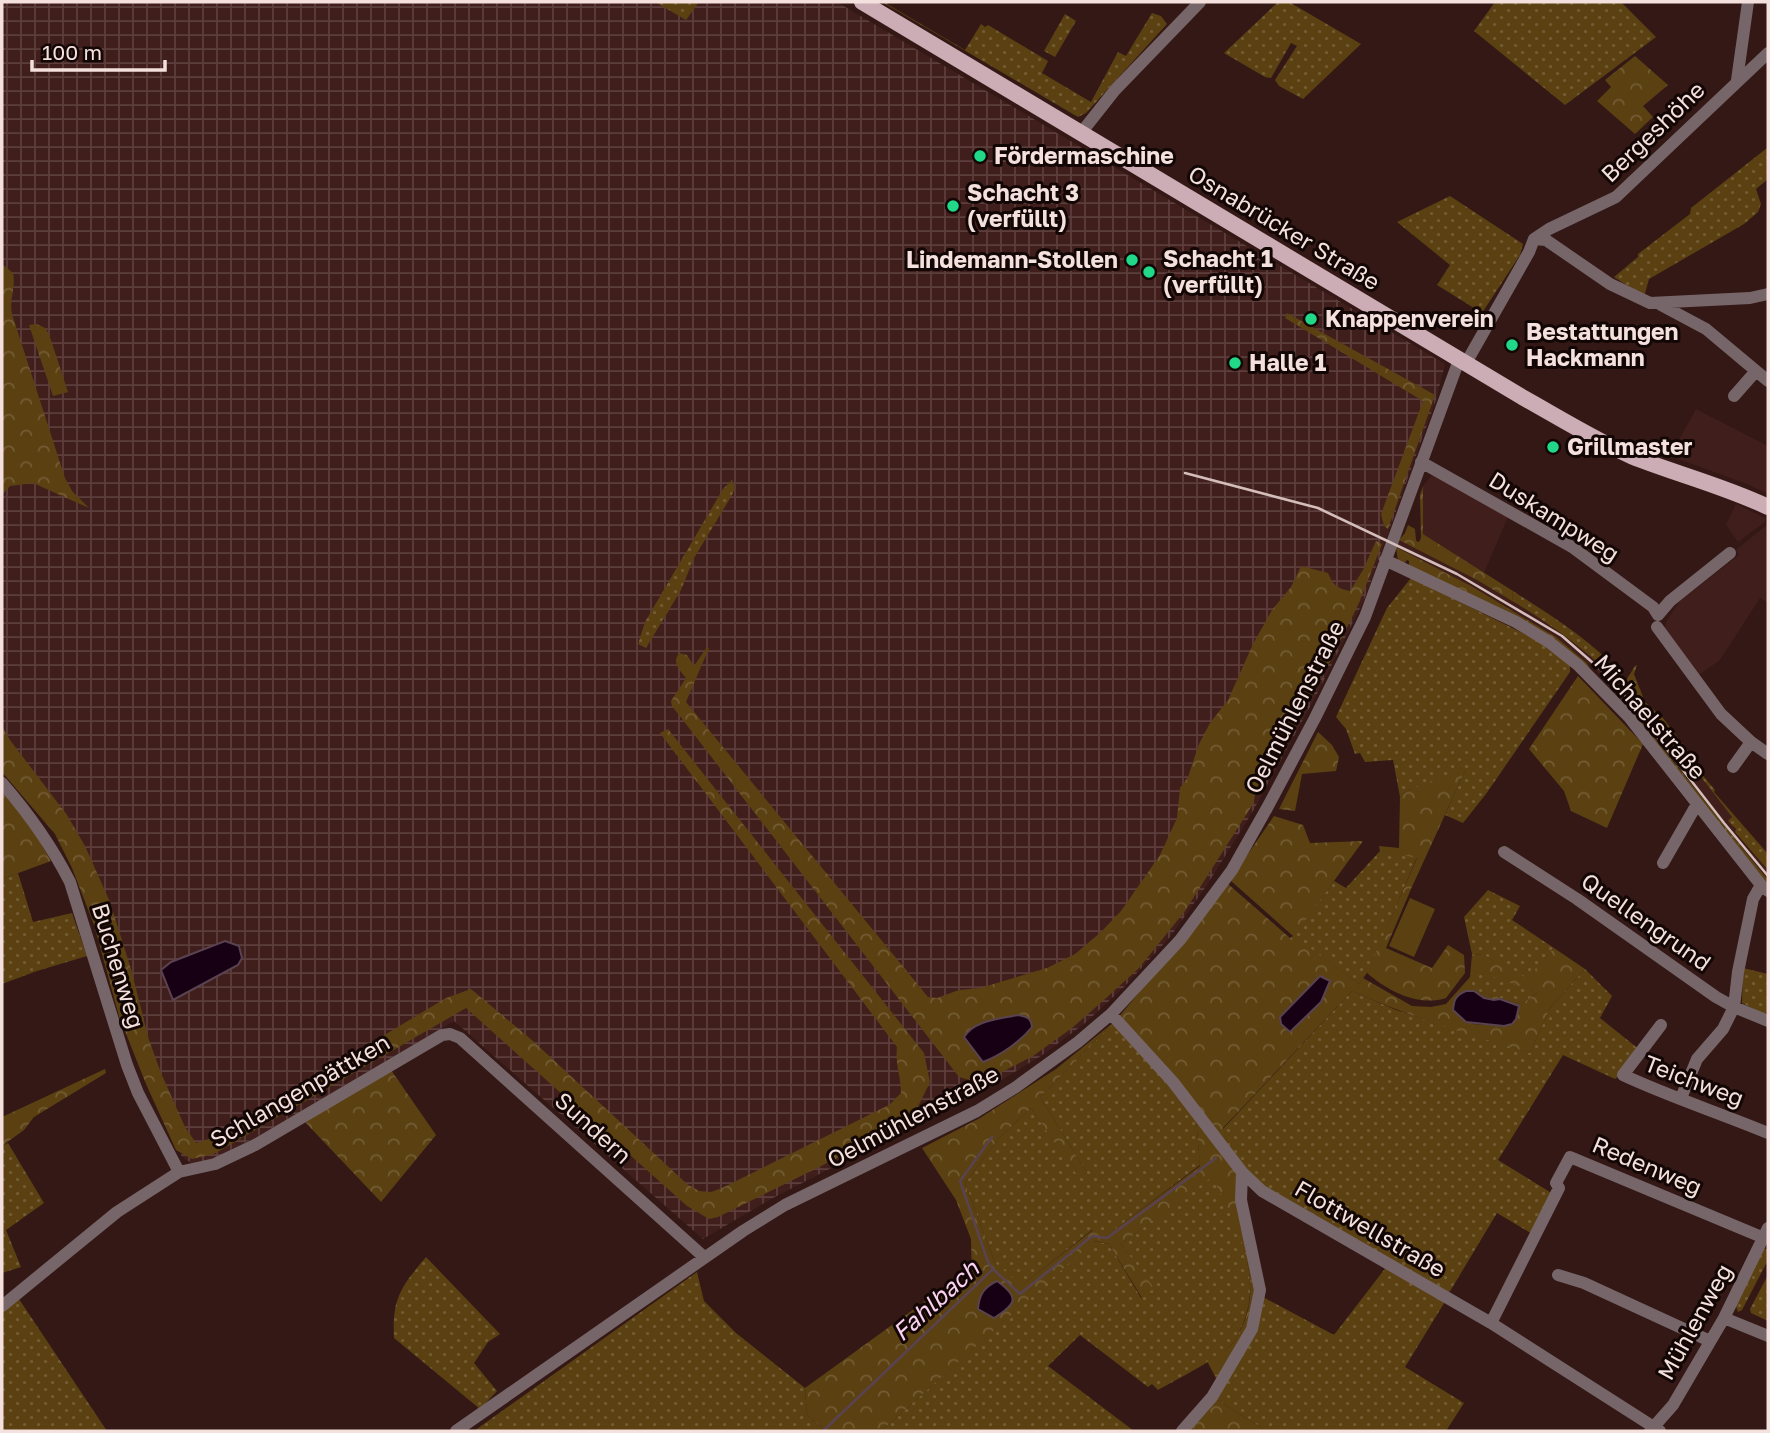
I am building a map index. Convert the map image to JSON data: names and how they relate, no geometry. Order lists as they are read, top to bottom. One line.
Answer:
{"streets":{"main road":["Osnabrücker Straße"],"street":["Bergeshöhe","Duskampweg","Oelmühlenstraße","Michaelstraße","Quellengrund","Buchenweg","Teichweg","Schlangenpättken","Sundern","Redenweg","Flottwellstraße","Mühlenweg"]},"crossings":[["Osnabrücker Straße","Oelmühlenstraße"],["Duskampweg","Oelmühlenstraße"],["Oelmühlenstraße","Michaelstraße"],["Oelmühlenstraße","Sundern"],["Oelmühlenstraße","Flottwellstraße"],["Buchenweg","Schlangenpättken"],["Schlangenpättken","Sundern"],["Redenweg","Flottwellstraße"],["Redenweg","Mühlenweg"],["Flottwellstraße","Mühlenweg"]],"water":["Fahlbach"],"places":["Fördermaschine","Schacht 3 (verfüllt)","Lindemann-Stollen","Schacht 1 (verfüllt)","Knappenverein","Bestattungen Hackmann","Halle 1","Grillmaster"],"scale_bar":"100 m"}
